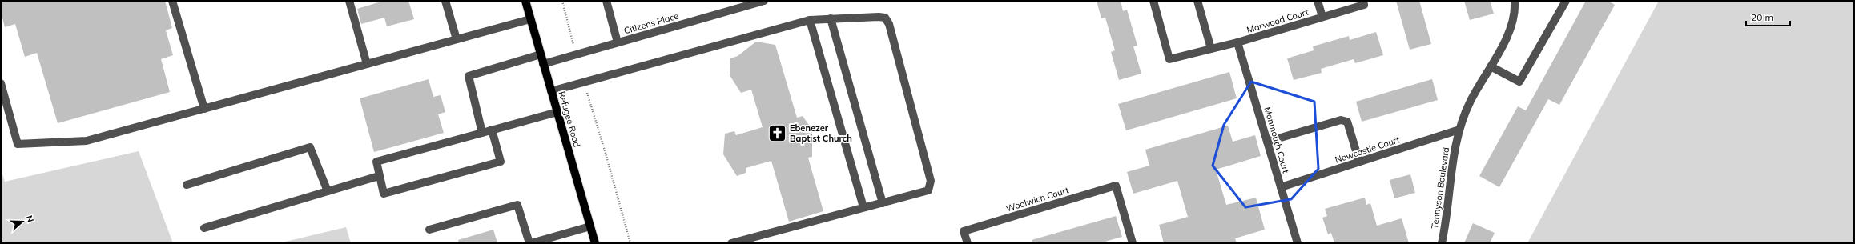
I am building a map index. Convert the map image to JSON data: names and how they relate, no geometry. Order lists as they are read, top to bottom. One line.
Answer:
{"streets":{"main road":["Refugee Road"],"street":["Marwood Court","Citizens Place","Monmouth Court","Newcastle Court","Tennyson Boulevard","Woolwich Court"]},"crossings":[["Marwood Court","Monmouth Court"],["Citizens Place","Refugee Road"],["Monmouth Court","Newcastle Court"],["Newcastle Court","Tennyson Boulevard"]],"places":{"church":["Ebenezer Baptist Church"]},"scale_bar":"20 m","north":"right"}
